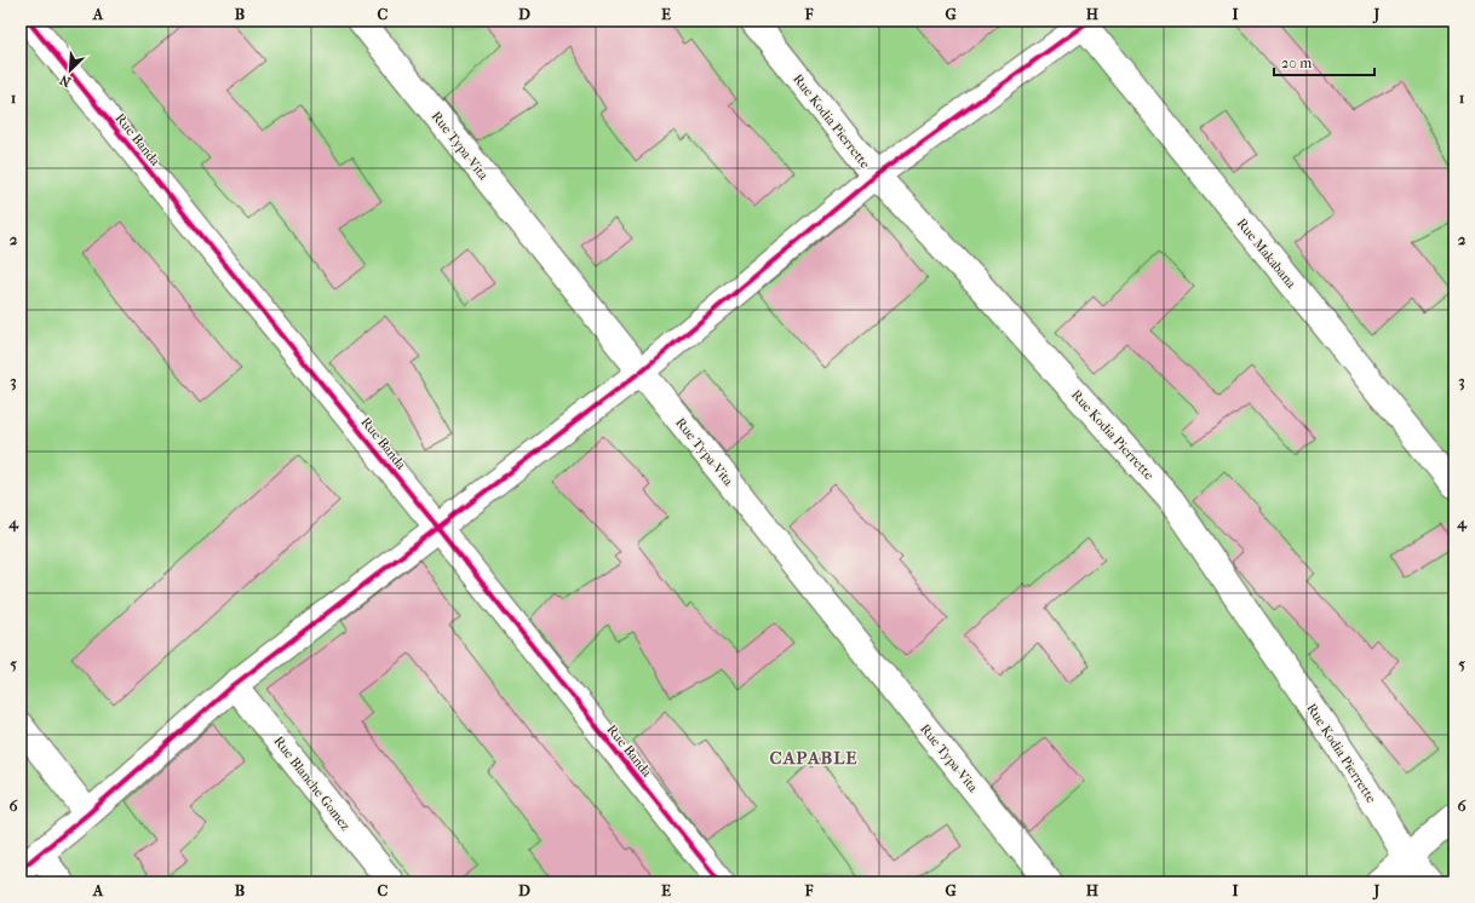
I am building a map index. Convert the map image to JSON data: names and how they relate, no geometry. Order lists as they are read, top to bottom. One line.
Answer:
{"streets":{"street":["Rue Kodia Pierrette","Rue Banda","Rue Typa-Vita","Rue Makabana","Rue Blanche Gomez"]},"districts":["CAPABLE"],"scale_bar":"20 m","north":"bottom left","grid":{"columns":["A","B","C","D","E","F","G","H","I","J"],"rows":["1","2","3","4","5","6"]}}
